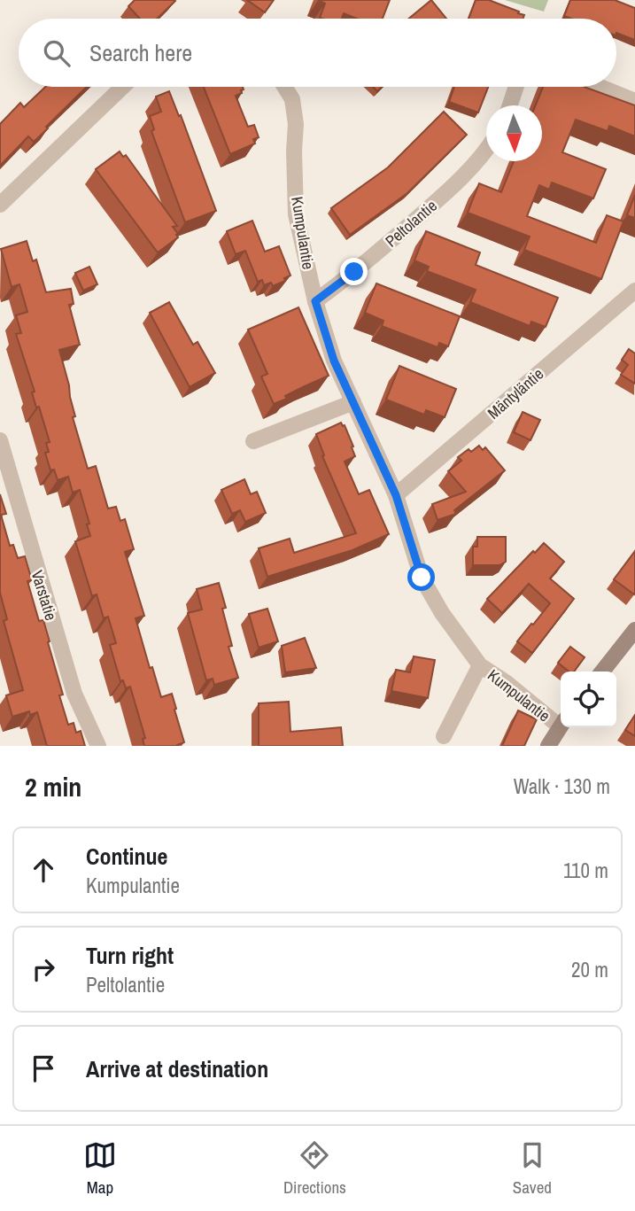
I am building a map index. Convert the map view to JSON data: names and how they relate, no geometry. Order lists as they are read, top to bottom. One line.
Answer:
{"streets":{"street":["Peltolantie","Kumpulantie","Mäntyläntie","Varstatie"]},"crossings":[["Peltolantie","Kumpulantie"],["Kumpulantie","Mäntyläntie"]],"north":"bottom","page":{"search":"Search here","heading":["2 min","Walk · 130 m"],"list":[["Continue","Kumpulantie","110 m"],["Turn right","Peltolantie","20 m"],"Arrive at destination"],"nav":["Map","Directions","Saved"]}}
